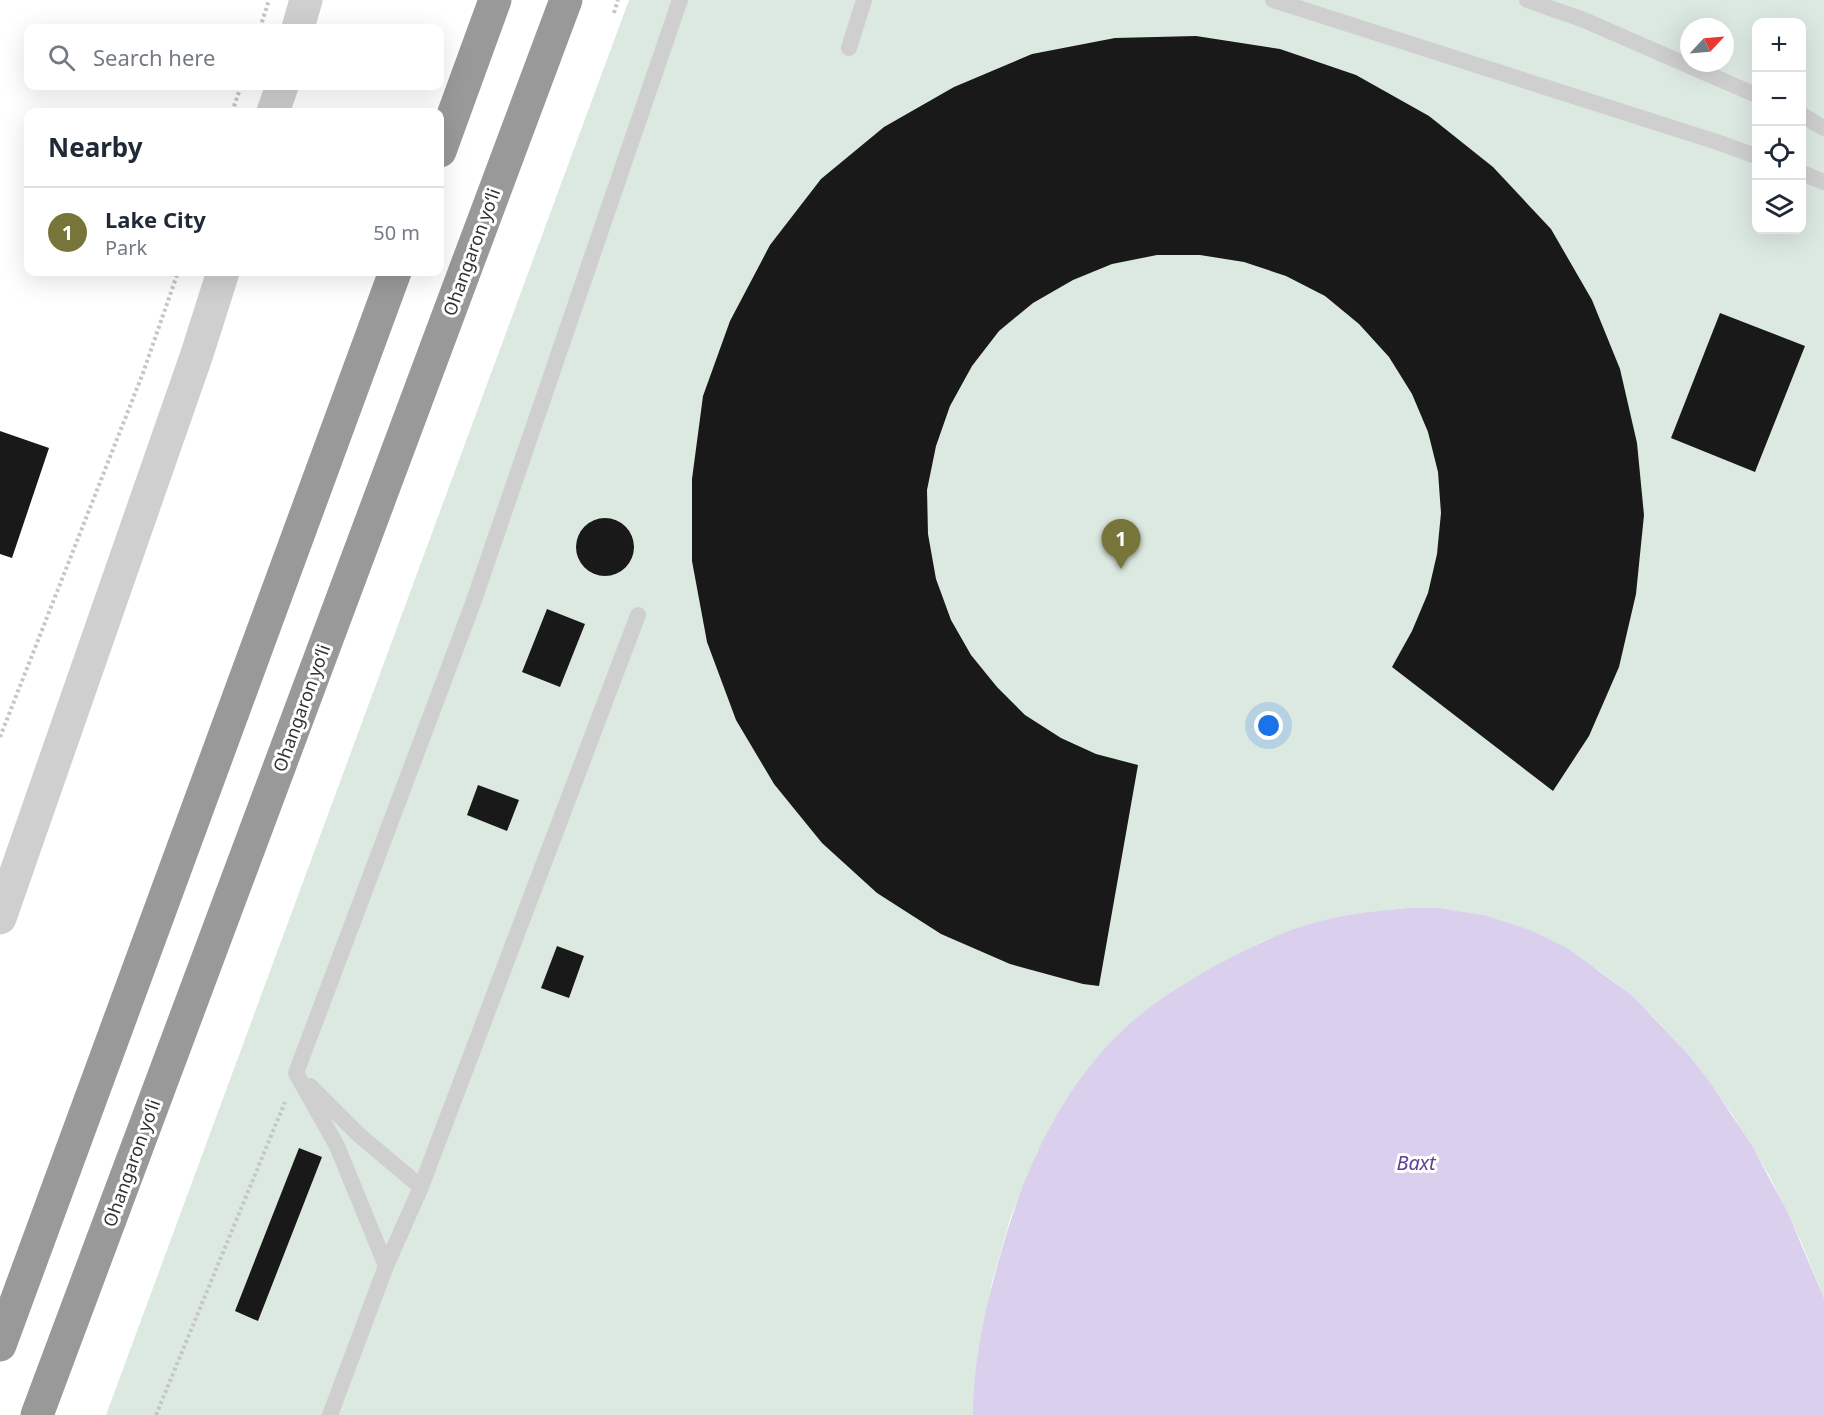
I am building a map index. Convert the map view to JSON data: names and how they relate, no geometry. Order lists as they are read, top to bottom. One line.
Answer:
{"streets":{"highway":["Ohangaron yoʻli"]},"water":["Baхt"],"north":"top right","page":{"map_buttons":["+","−"],"search":"Search here","heading":"Nearby","list":[{"mark":"1","name":"Lake City","note":"Park","value":"50 m"}],"pins":"1"}}
